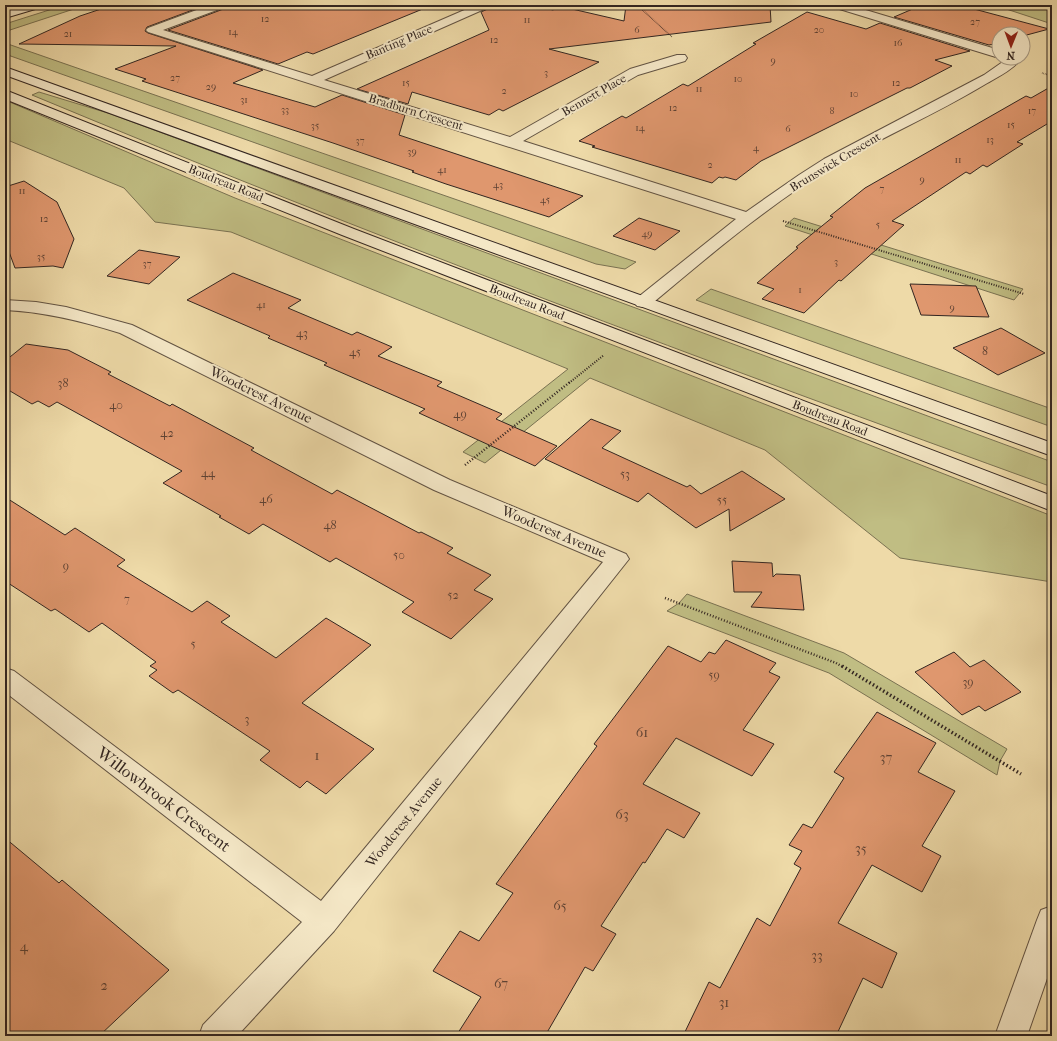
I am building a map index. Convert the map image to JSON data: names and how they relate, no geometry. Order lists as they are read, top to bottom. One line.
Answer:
{"streets":{"street":["Banting Place","Bennett Place","Bradburn Crescent","Brunswick Crescent","Boudreau Road","Woodcrest Avenue","Willowbrook Crescent"]},"crossings":[["Banting Place","Bradburn Crescent"],["Bennett Place","Bradburn Crescent"],["Bradburn Crescent","Brunswick Crescent"],["Woodcrest Avenue","Willowbrook Crescent"]],"house_numbers":["12","11","27","6","20","14","21","12","16","9","3","27","10","15","12","29","11","2","10","31","12","33","8","17","15","35","14","6","13","37","4","39","11","2","41","9","43","7","11","45","12","5","49","35","3","37","1","41","9","43","8","45","38","40","49","42","44","53","46","55","48","50","9","52","7","5","59","39","3","61","1","37","63","35","65","4","33","67","2","31"],"north":"bottom"}
